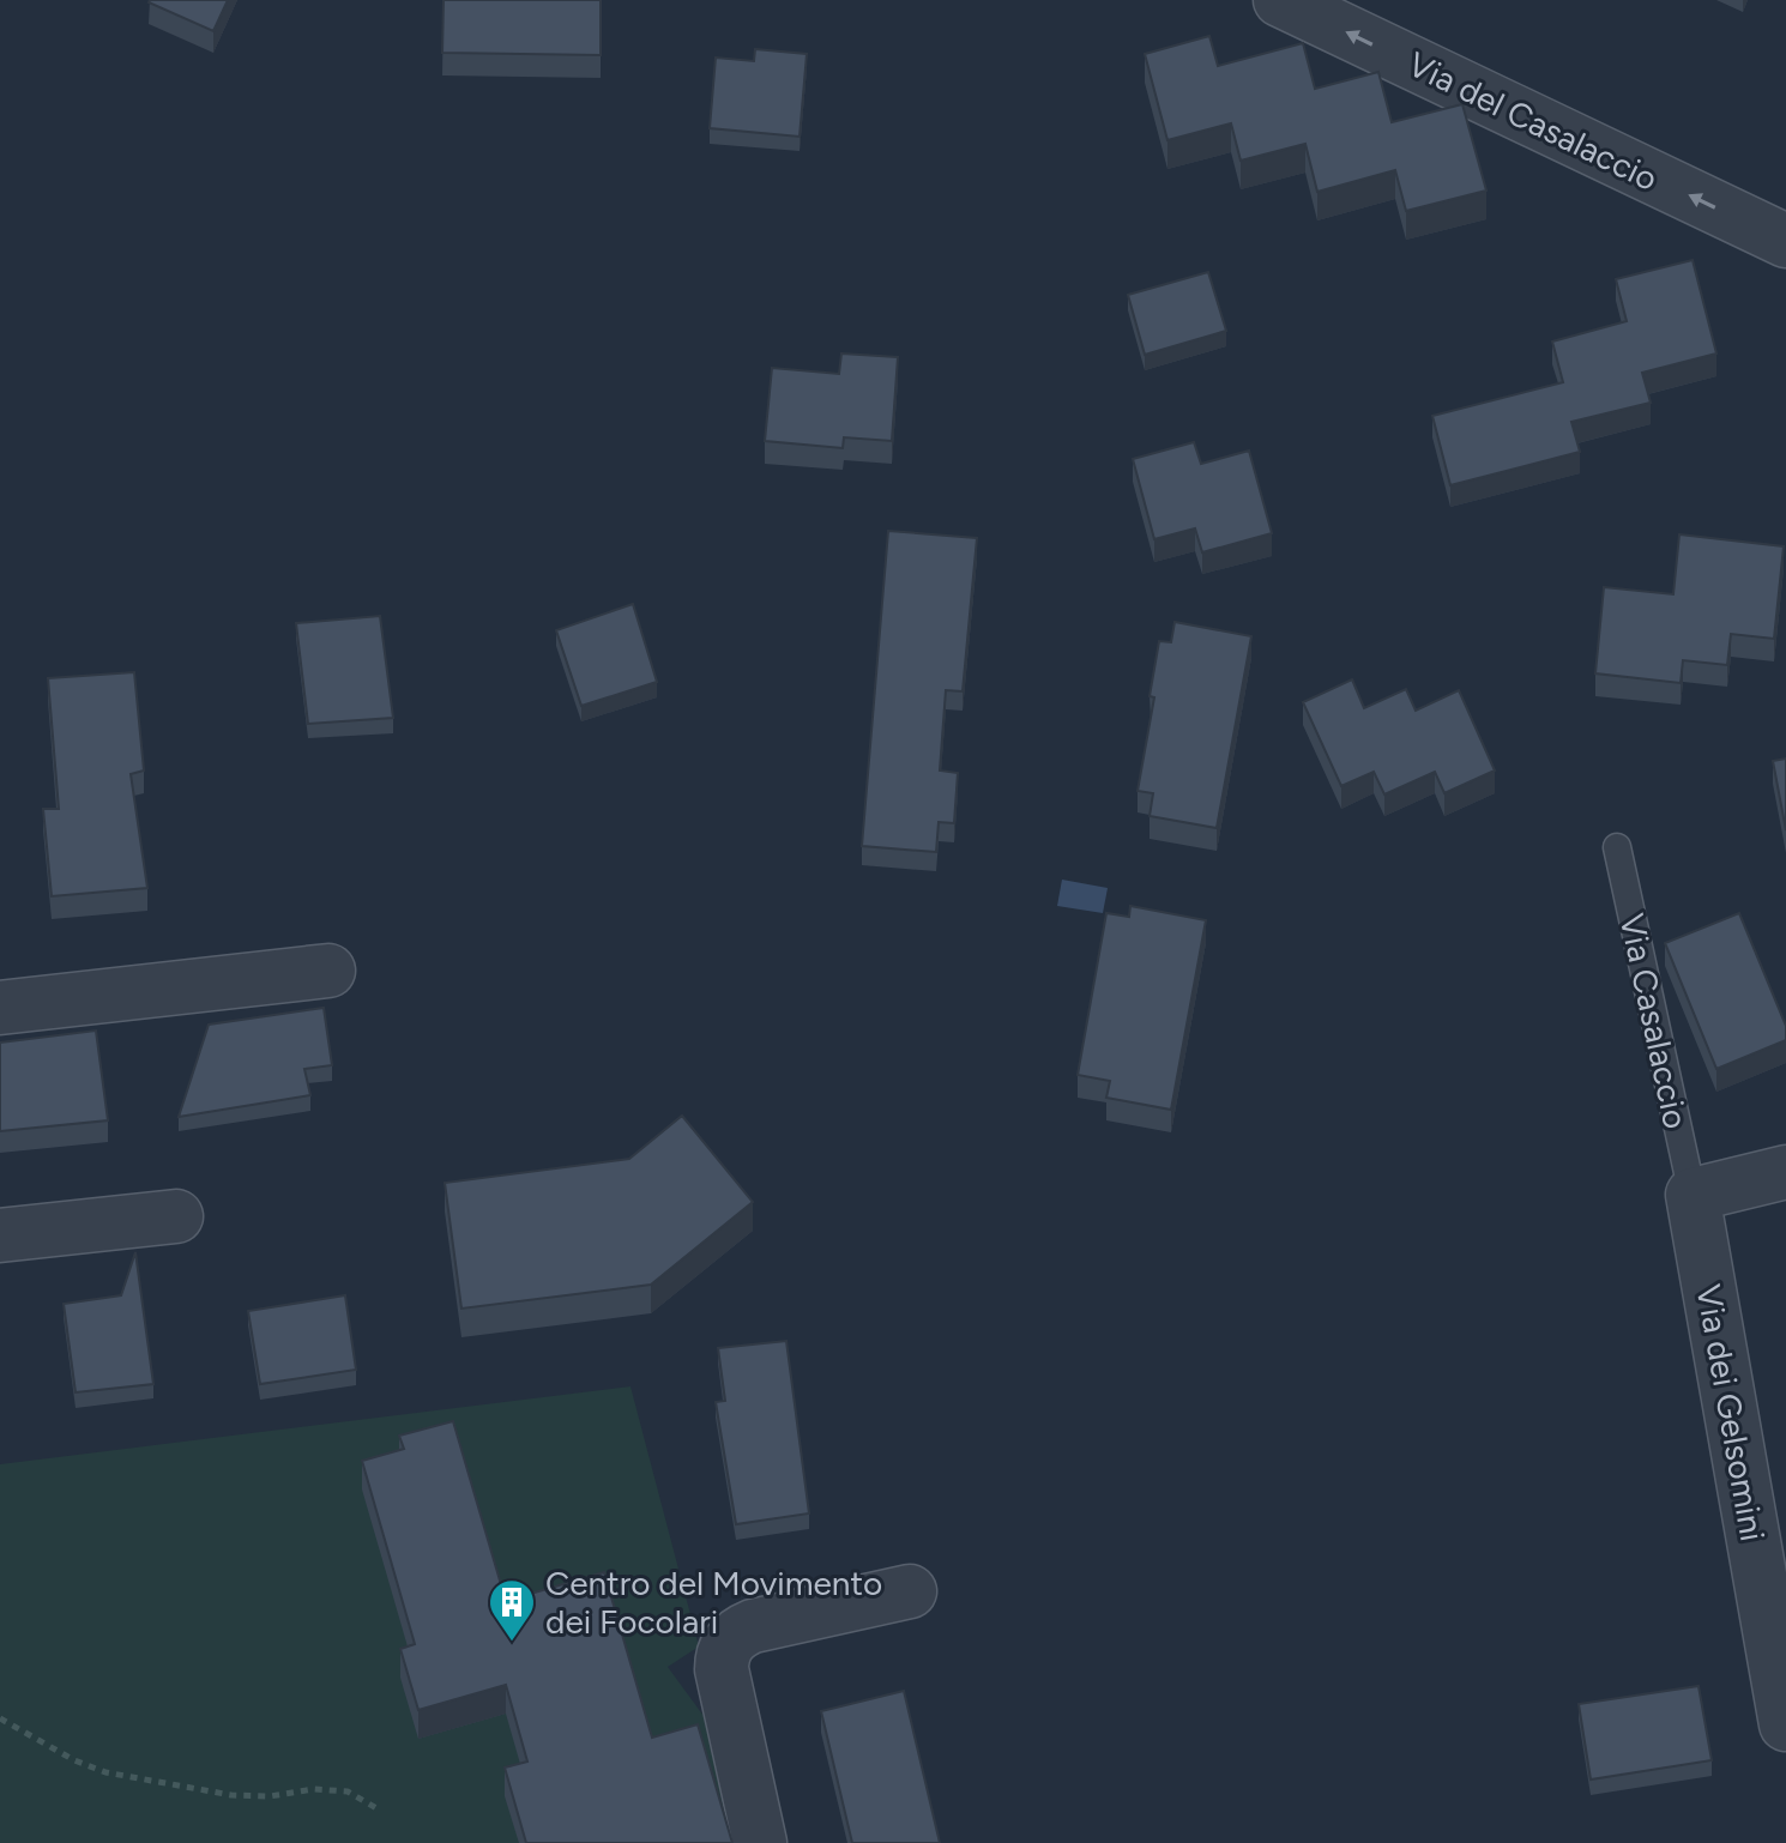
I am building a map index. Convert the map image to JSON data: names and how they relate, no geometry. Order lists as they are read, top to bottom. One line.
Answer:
{"streets":{"street":["Via del Casalaccio","Via dei Gelsomini"],"lane":["Via Casalaccio"]},"crossings":[["Via Casalaccio","Via dei Gelsomini"]],"one_way":["Via del Casalaccio"],"places":{"building":["Centro del Movimento dei Focolari"]}}
